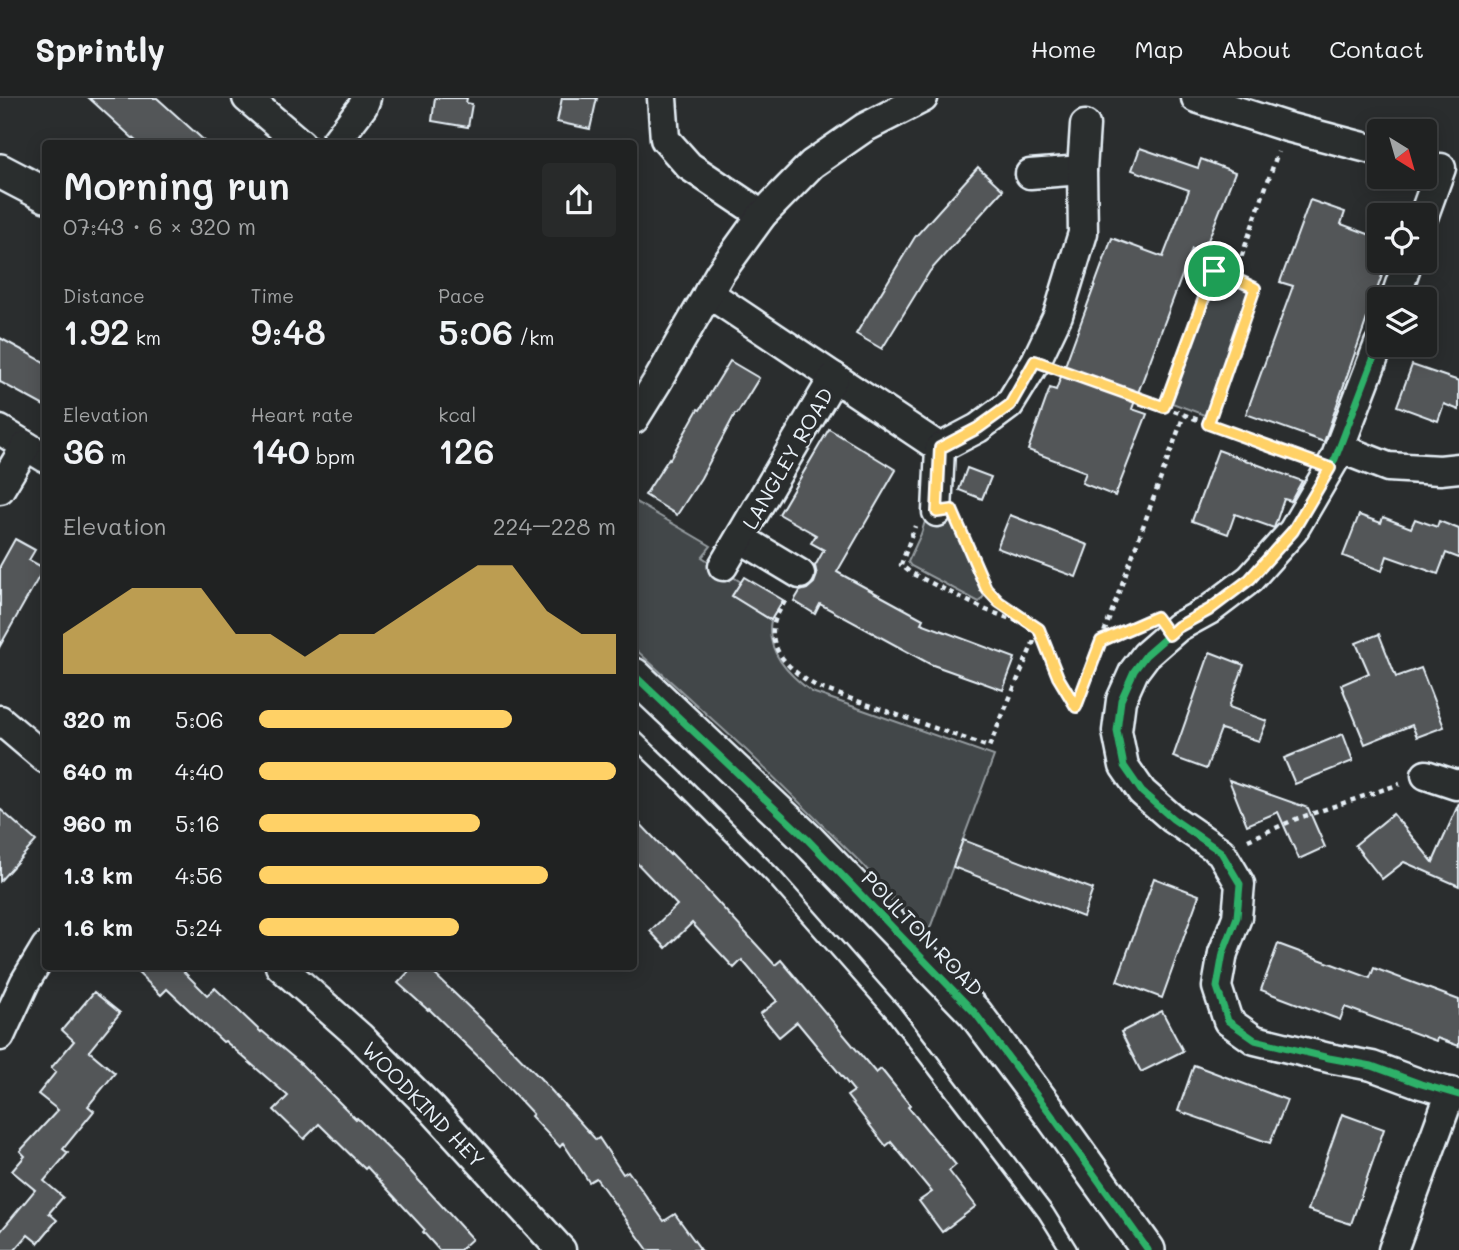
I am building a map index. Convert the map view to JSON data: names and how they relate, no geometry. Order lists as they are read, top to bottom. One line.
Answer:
{"streets":{"street":["LANGLEY ROAD","POULTON ROAD","WOODKIND HEY"]},"north":"bottom right","page":{"header":"Sprintly","nav":["Home","Map","About","Contact"],"heading":["Morning run","07:43 · 6 × 320 m"],"stats":[["Distance","1.92 km"],["Time","9:48"],["Pace","5:06 /km"],["Elevation","36 m"],["Heart rate","140 bpm"],["kcal","126"]],"chart":["Elevation","224–228 m"],"list":[{"name":"320 m","note":"5:06"},{"name":"640 m","note":"4:40"},{"name":"960 m","note":"5:16"},{"name":"1.3 km","note":"4:56"},{"name":"1.6 km","note":"5:24"}]}}
